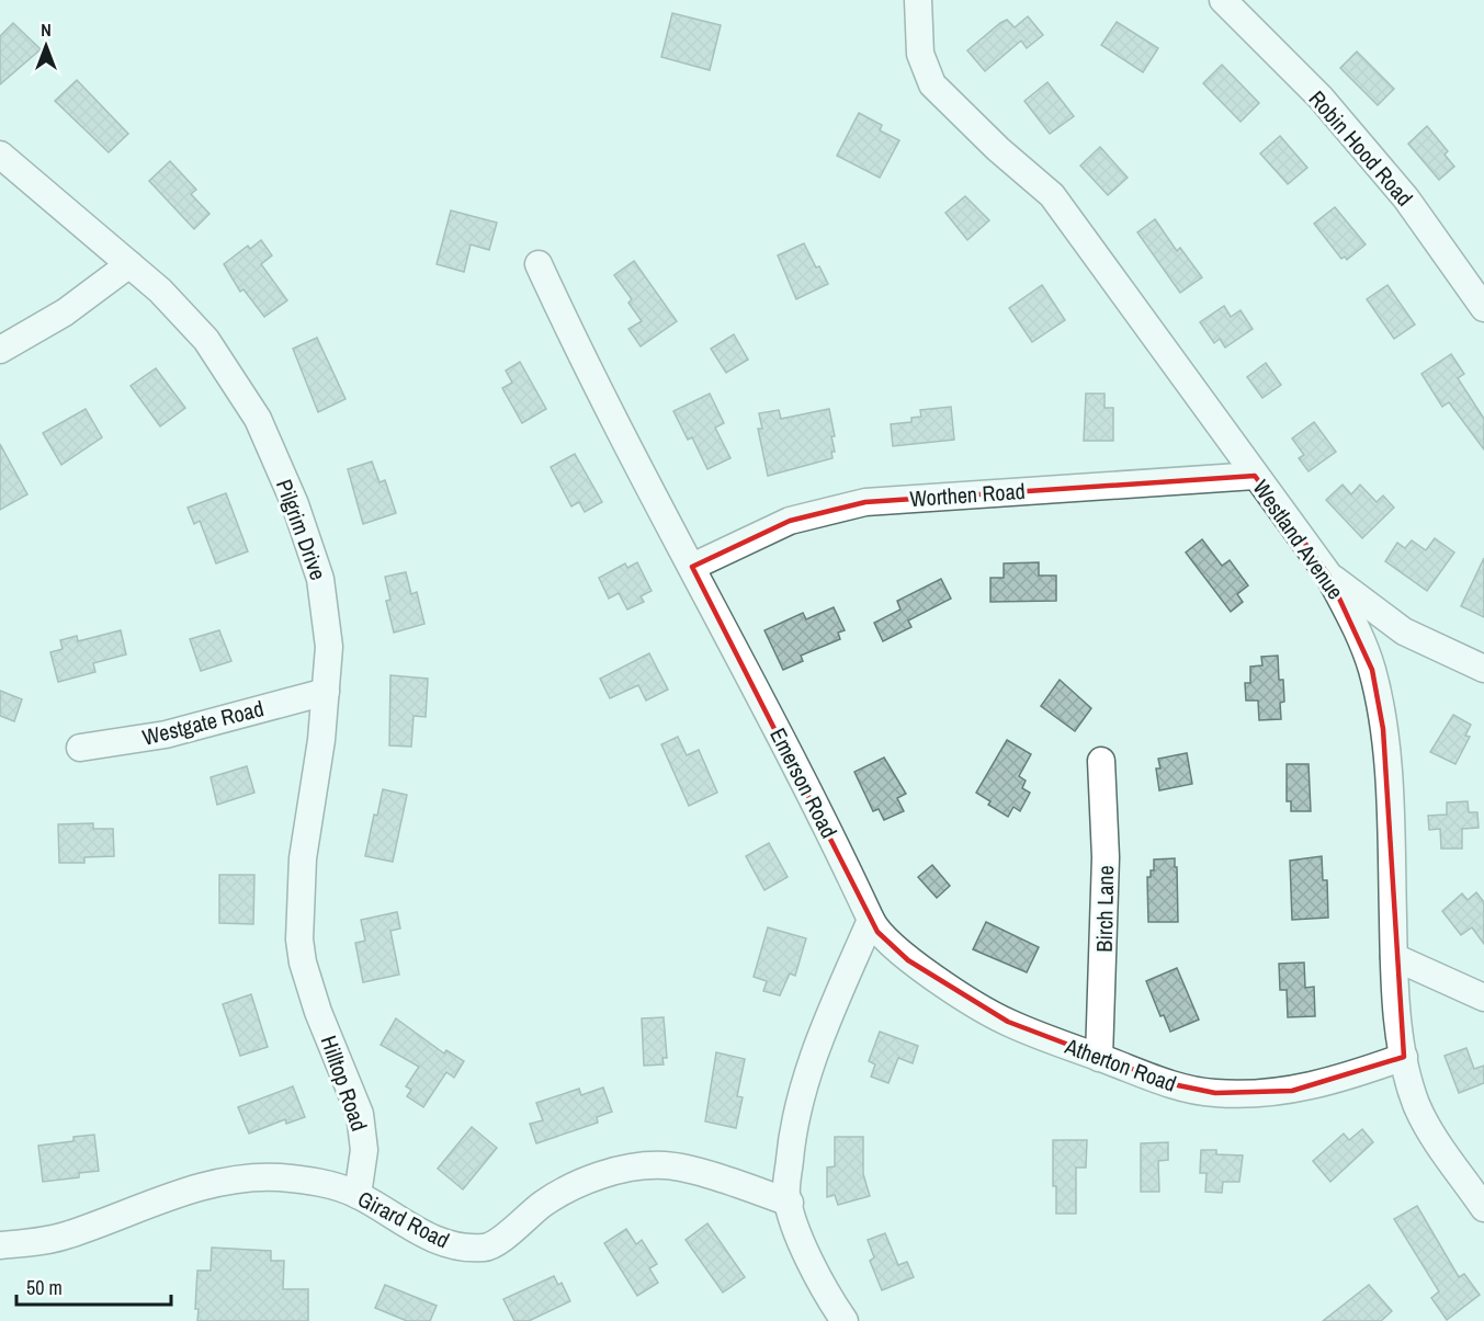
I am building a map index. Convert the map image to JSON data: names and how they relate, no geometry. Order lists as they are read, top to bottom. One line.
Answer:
{"streets":{"street":["Robin Hood Road","Worthen Road","Pilgrim Drive","Westland Avenue","Westgate Road","Emerson Road","Birch Lane","Atherton Road","Hilltop Road","Girard Road"]},"crossings":[["Worthen Road","Westland Avenue"],["Worthen Road","Emerson Road"],["Pilgrim Drive","Westgate Road"],["Pilgrim Drive","Hilltop Road"],["Westland Avenue","Atherton Road"],["Emerson Road","Atherton Road"],["Birch Lane","Atherton Road"],["Hilltop Road","Girard Road"]],"scale_bar":"50 m","north":"top"}
